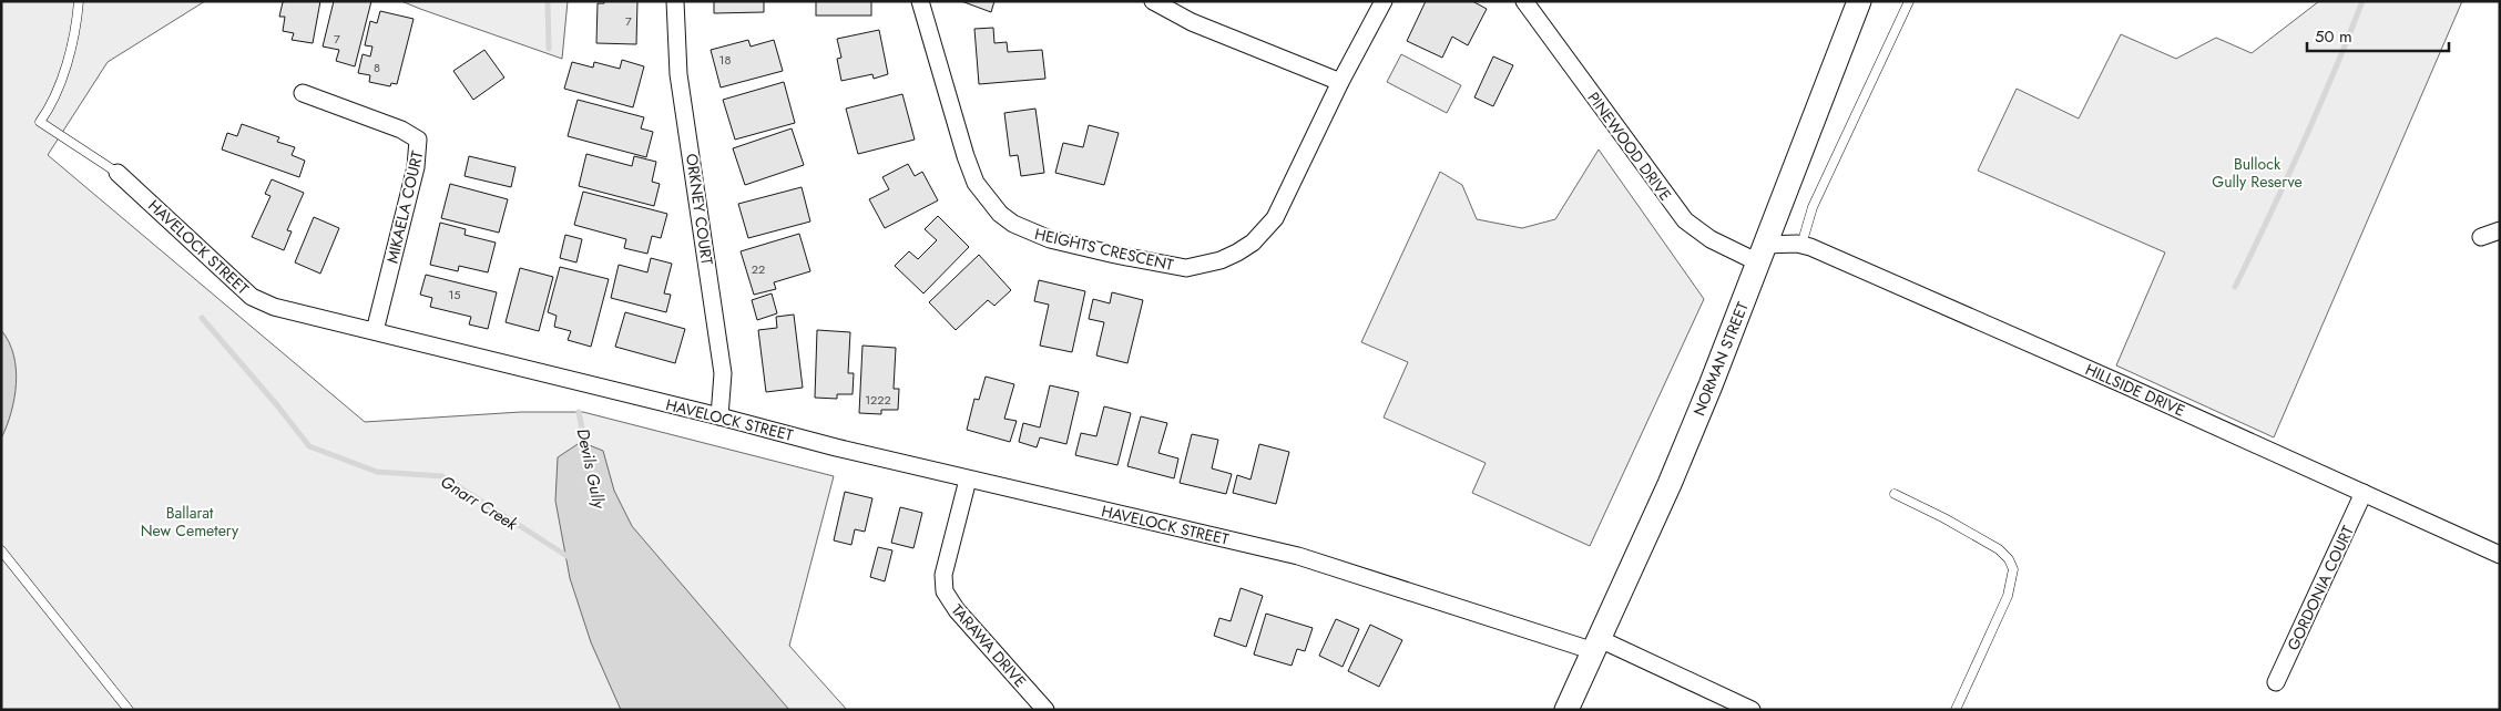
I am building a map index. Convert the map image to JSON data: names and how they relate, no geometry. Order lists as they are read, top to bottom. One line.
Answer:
{"streets":{"street":["PINEWOOD DRIVE","MIKAELA COURT","ORKNEY COURT","HAVELOCK STREET","HEIGHTS CRESCENT","NORMAN STREET","HILLSIDE DRIVE","GORDONIA COURT","TARAWA DRIVE"]},"crossings":[["PINEWOOD DRIVE","NORMAN STREET"],["PINEWOOD DRIVE","HILLSIDE DRIVE"],["MIKAELA COURT","HAVELOCK STREET"],["ORKNEY COURT","HAVELOCK STREET"],["HAVELOCK STREET","NORMAN STREET"],["HAVELOCK STREET","TARAWA DRIVE"],["NORMAN STREET","HILLSIDE DRIVE"],["HILLSIDE DRIVE","GORDONIA COURT"]],"water":["Devils Gully","Gnarr Creek"],"parks":["Bullock Gully Reserve","Ballarat New Cemetery"],"house_numbers":["7","7","18","8","22","15","1222"],"scale_bar":"50 m"}
